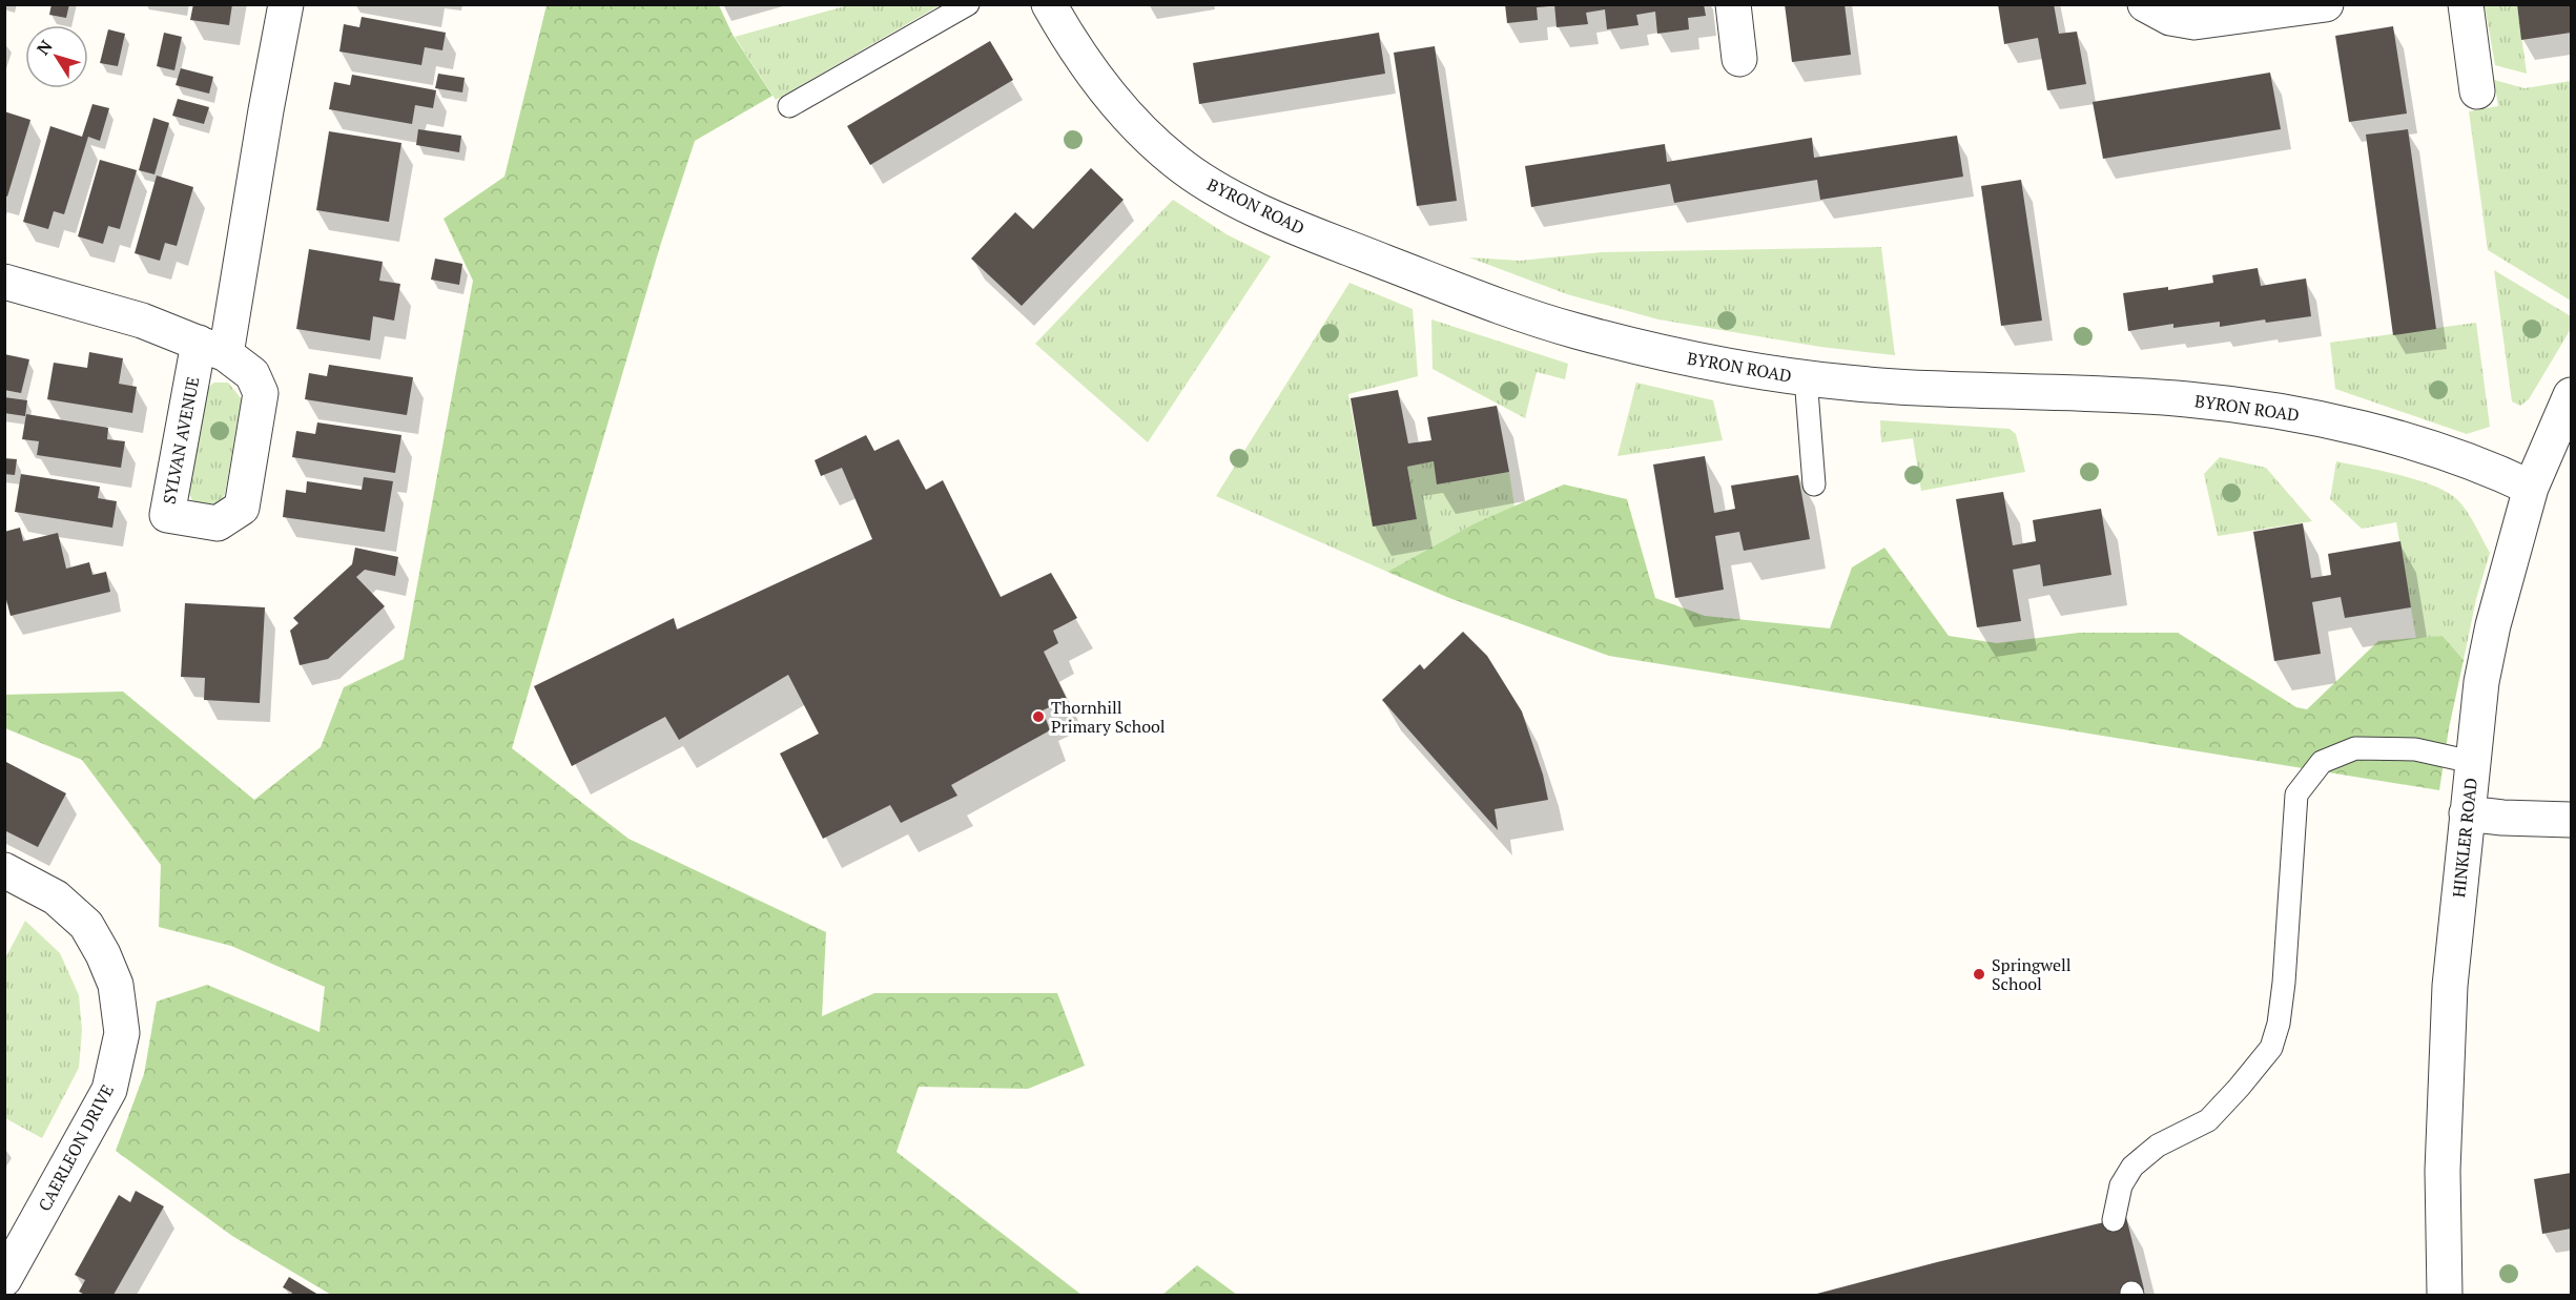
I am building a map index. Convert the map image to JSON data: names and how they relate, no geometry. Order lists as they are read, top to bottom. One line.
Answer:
{"streets":{"street":["BYRON ROAD","HINKLER ROAD","CAERLEON DRIVE"]},"crossings":[["BYRON ROAD","HINKLER ROAD"]],"places":["Thornhill Primary School","Springwell School"],"north":"top left"}
